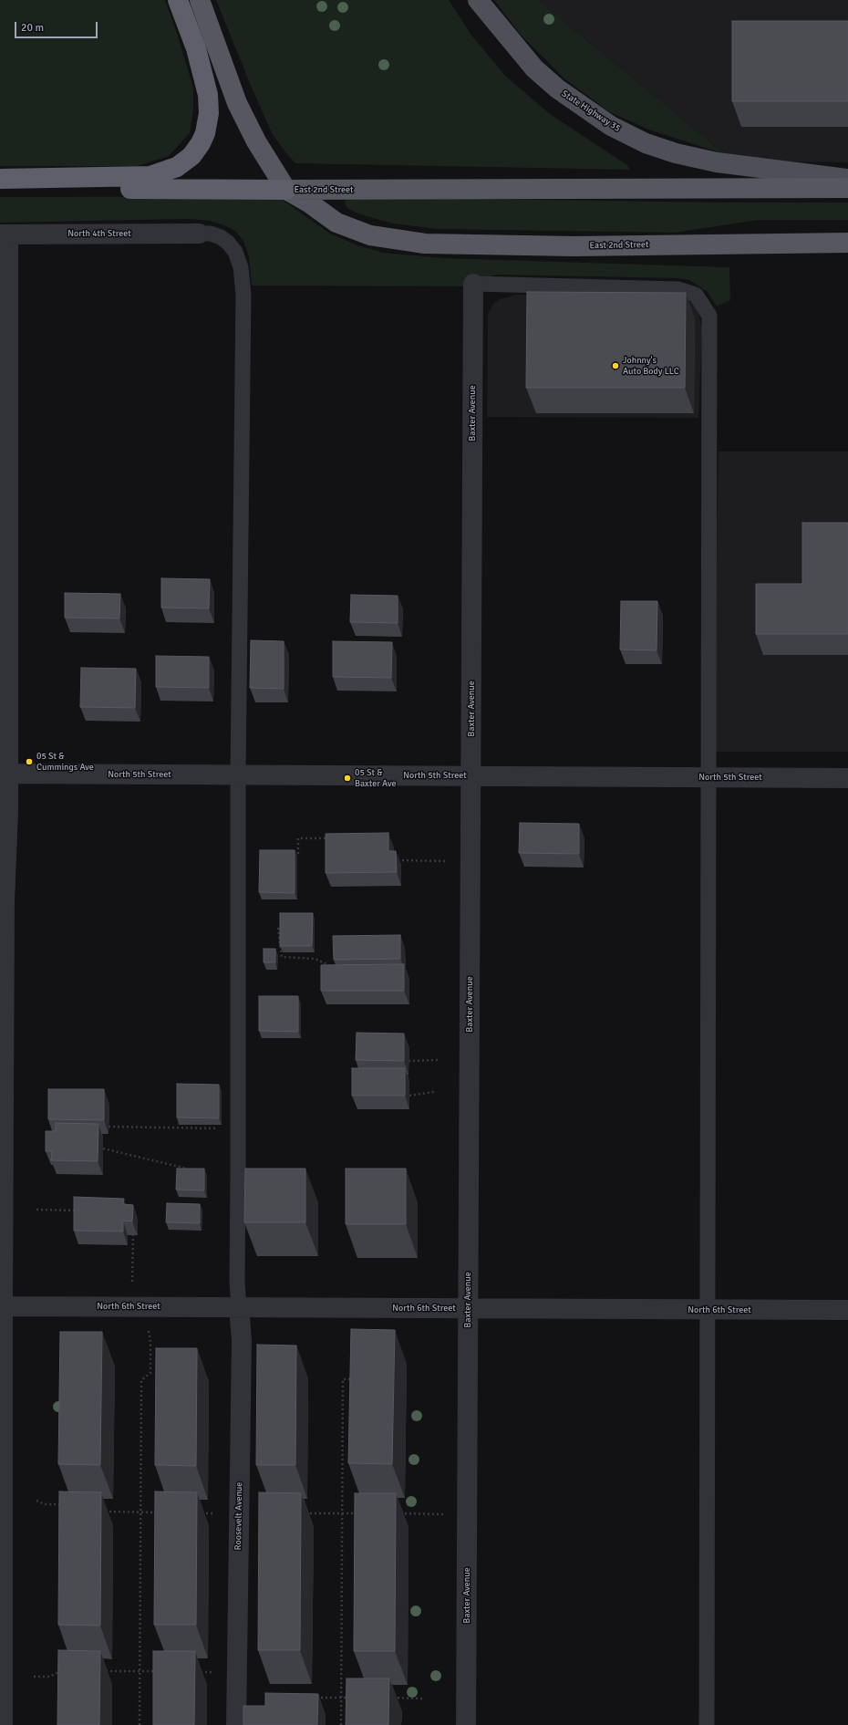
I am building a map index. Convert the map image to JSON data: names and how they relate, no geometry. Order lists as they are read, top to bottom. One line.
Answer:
{"streets":{"highway":["East 2nd Street"],"main road":["State Highway 35"],"street":["North 4th Street","Baxter Avenue","North 5th Street","North 6th Street","Roosevelt Avenue"]},"crossings":[["Baxter Avenue","North 5th Street"],["Baxter Avenue","North 6th Street"],["North 6th Street","Roosevelt Avenue"]],"places":["Johnny's Auto Body LLC","05 St & Cummings Ave","05 St & Baxter Ave"],"scale_bar":"20 m"}
